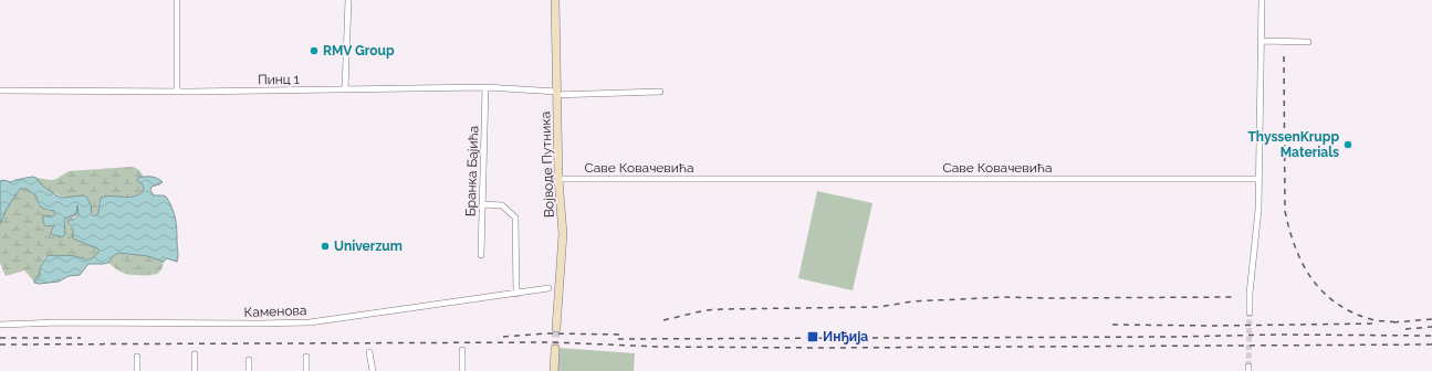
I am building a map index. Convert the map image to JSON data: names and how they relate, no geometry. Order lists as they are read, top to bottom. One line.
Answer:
{"streets":{"main road":["Војводе Путника"],"street":["Пинц 1","Саве Ковачевића","Бранка Бајића","Каменова"]},"crossings":[["Пинц 1","Војводе Путника"],["Пинц 1","Бранка Бајића"],["Војводе Путника","Саве Ковачевића"]],"places":{"other":["RMV Group","ThyssenKrupp Materials","Univerzum"],"transit":["Инђија"]}}
